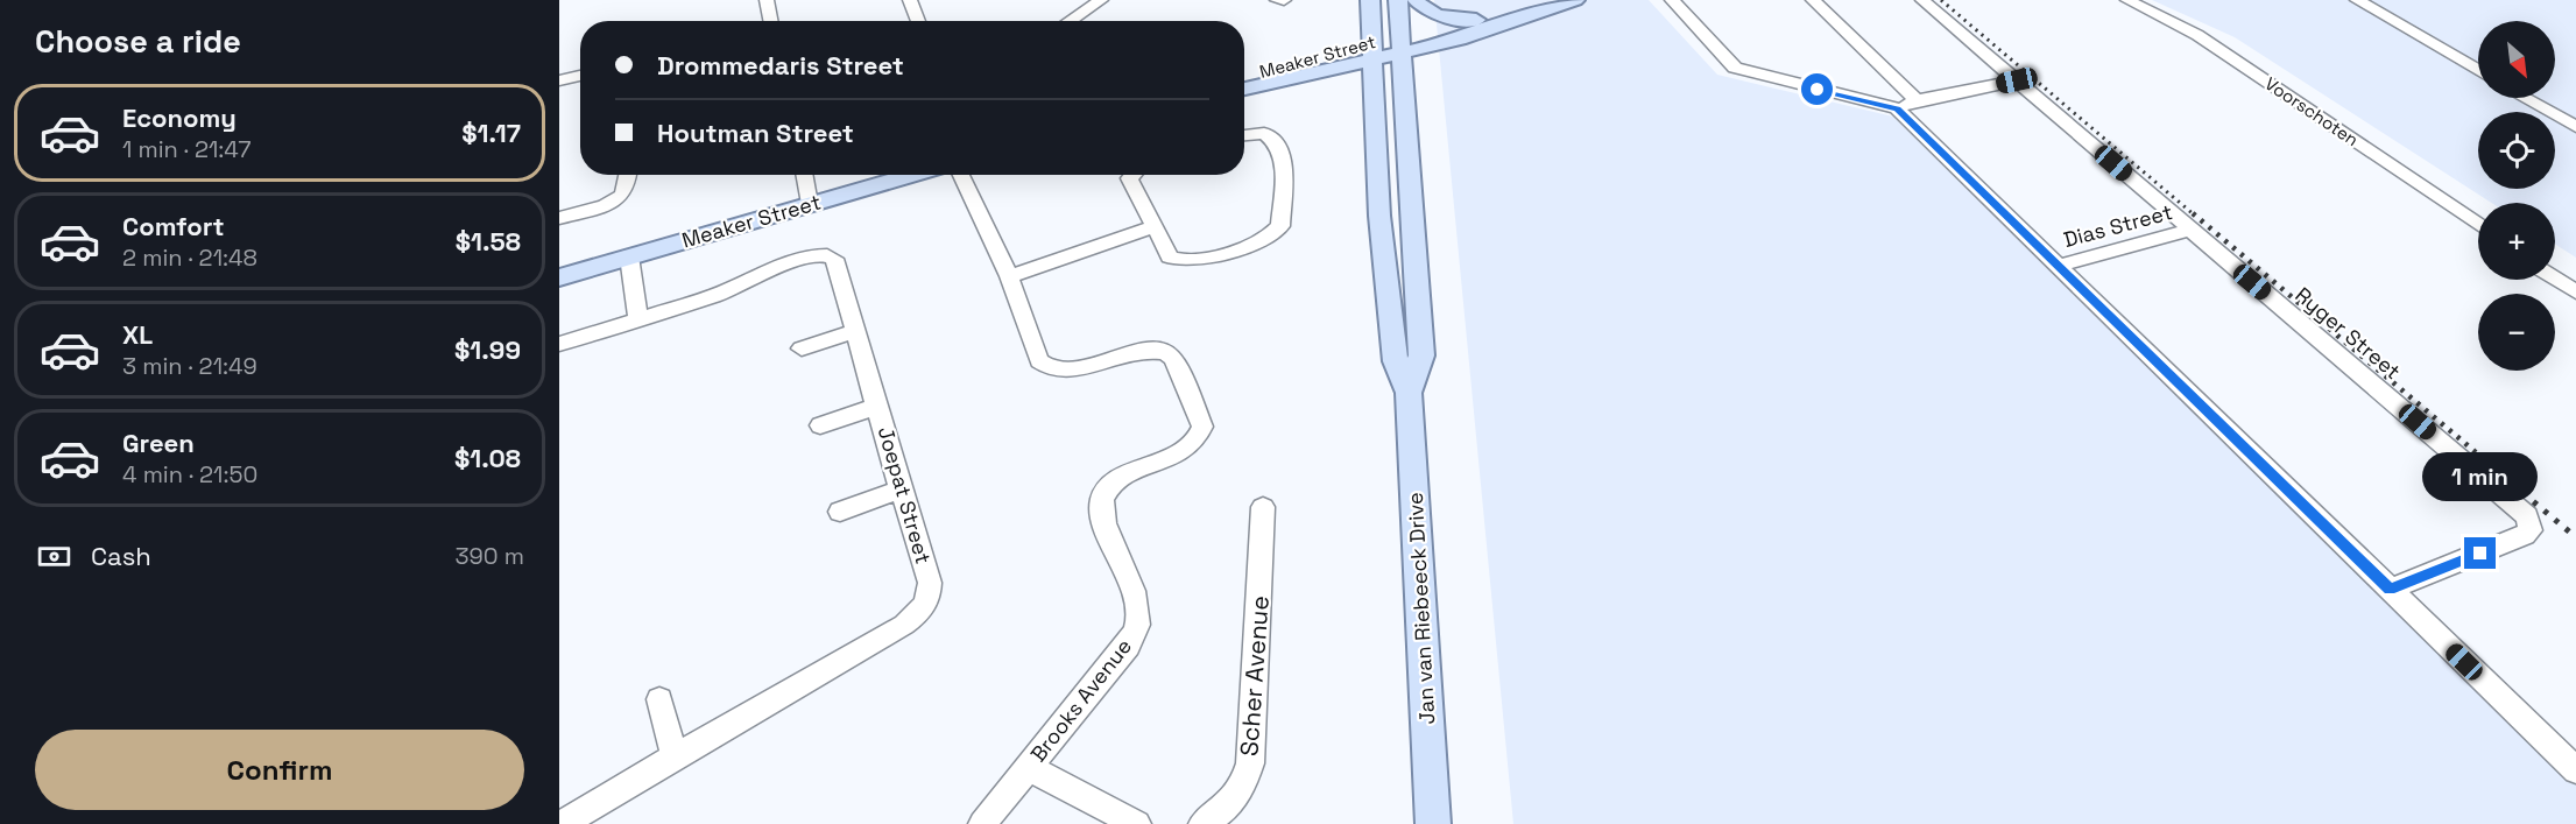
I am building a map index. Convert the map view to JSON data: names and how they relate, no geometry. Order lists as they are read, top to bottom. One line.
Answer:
{"streets":{"main road":["Meaker Street","Jan van Riebeeck Drive"],"street":["Voorschoten","Dias Street","Ryger Street","Joepat Street","Scher Avenue","Brooks Avenue"]},"crossings":[["Meaker Street","Jan van Riebeeck Drive"],["Dias Street","Ryger Street"]],"north":"bottom right","page":{"heading":"Choose a ride","map_buttons":["+","−"],"banner":["Drommedaris Street","Houtman Street"],"list":[{"name":"Economy","note":"1 min · 21:47","value":"$1.17"},{"name":"Comfort","note":"2 min · 21:48","value":"$1.58"},{"name":"XL","note":"3 min · 21:49","value":"$1.99"},{"name":"Green","note":"4 min · 21:50","value":"$1.08"}],"bubble":"1 min","pay":["Cash","390 m"],"buttons":"Confirm"}}
